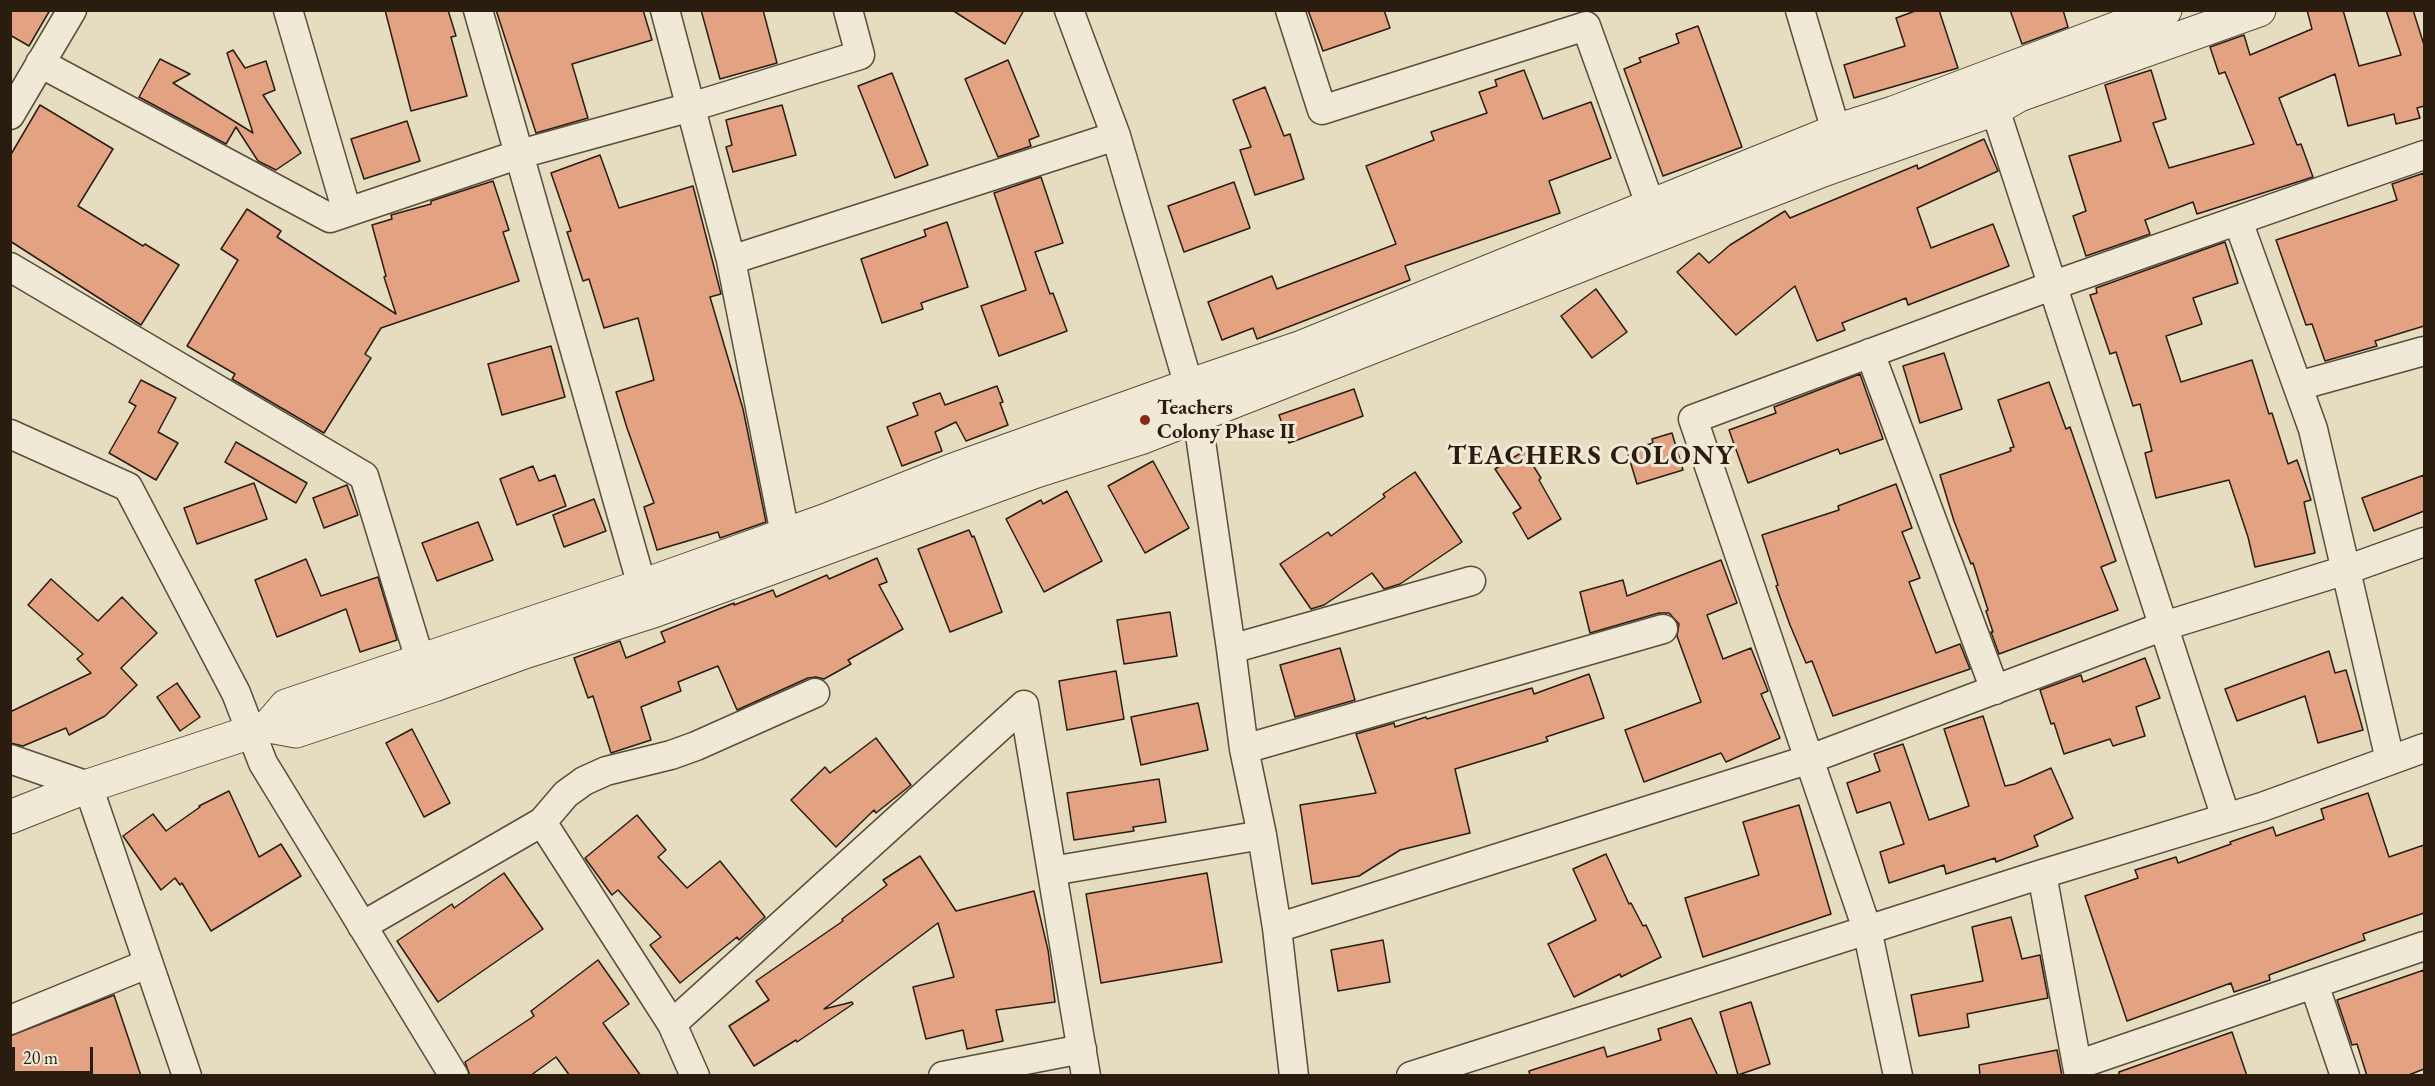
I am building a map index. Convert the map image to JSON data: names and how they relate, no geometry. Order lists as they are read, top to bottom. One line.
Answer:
{"districts":["TEACHERS COLONY"],"places":["Teachers Colony Phase II"],"scale_bar":"20 m"}
